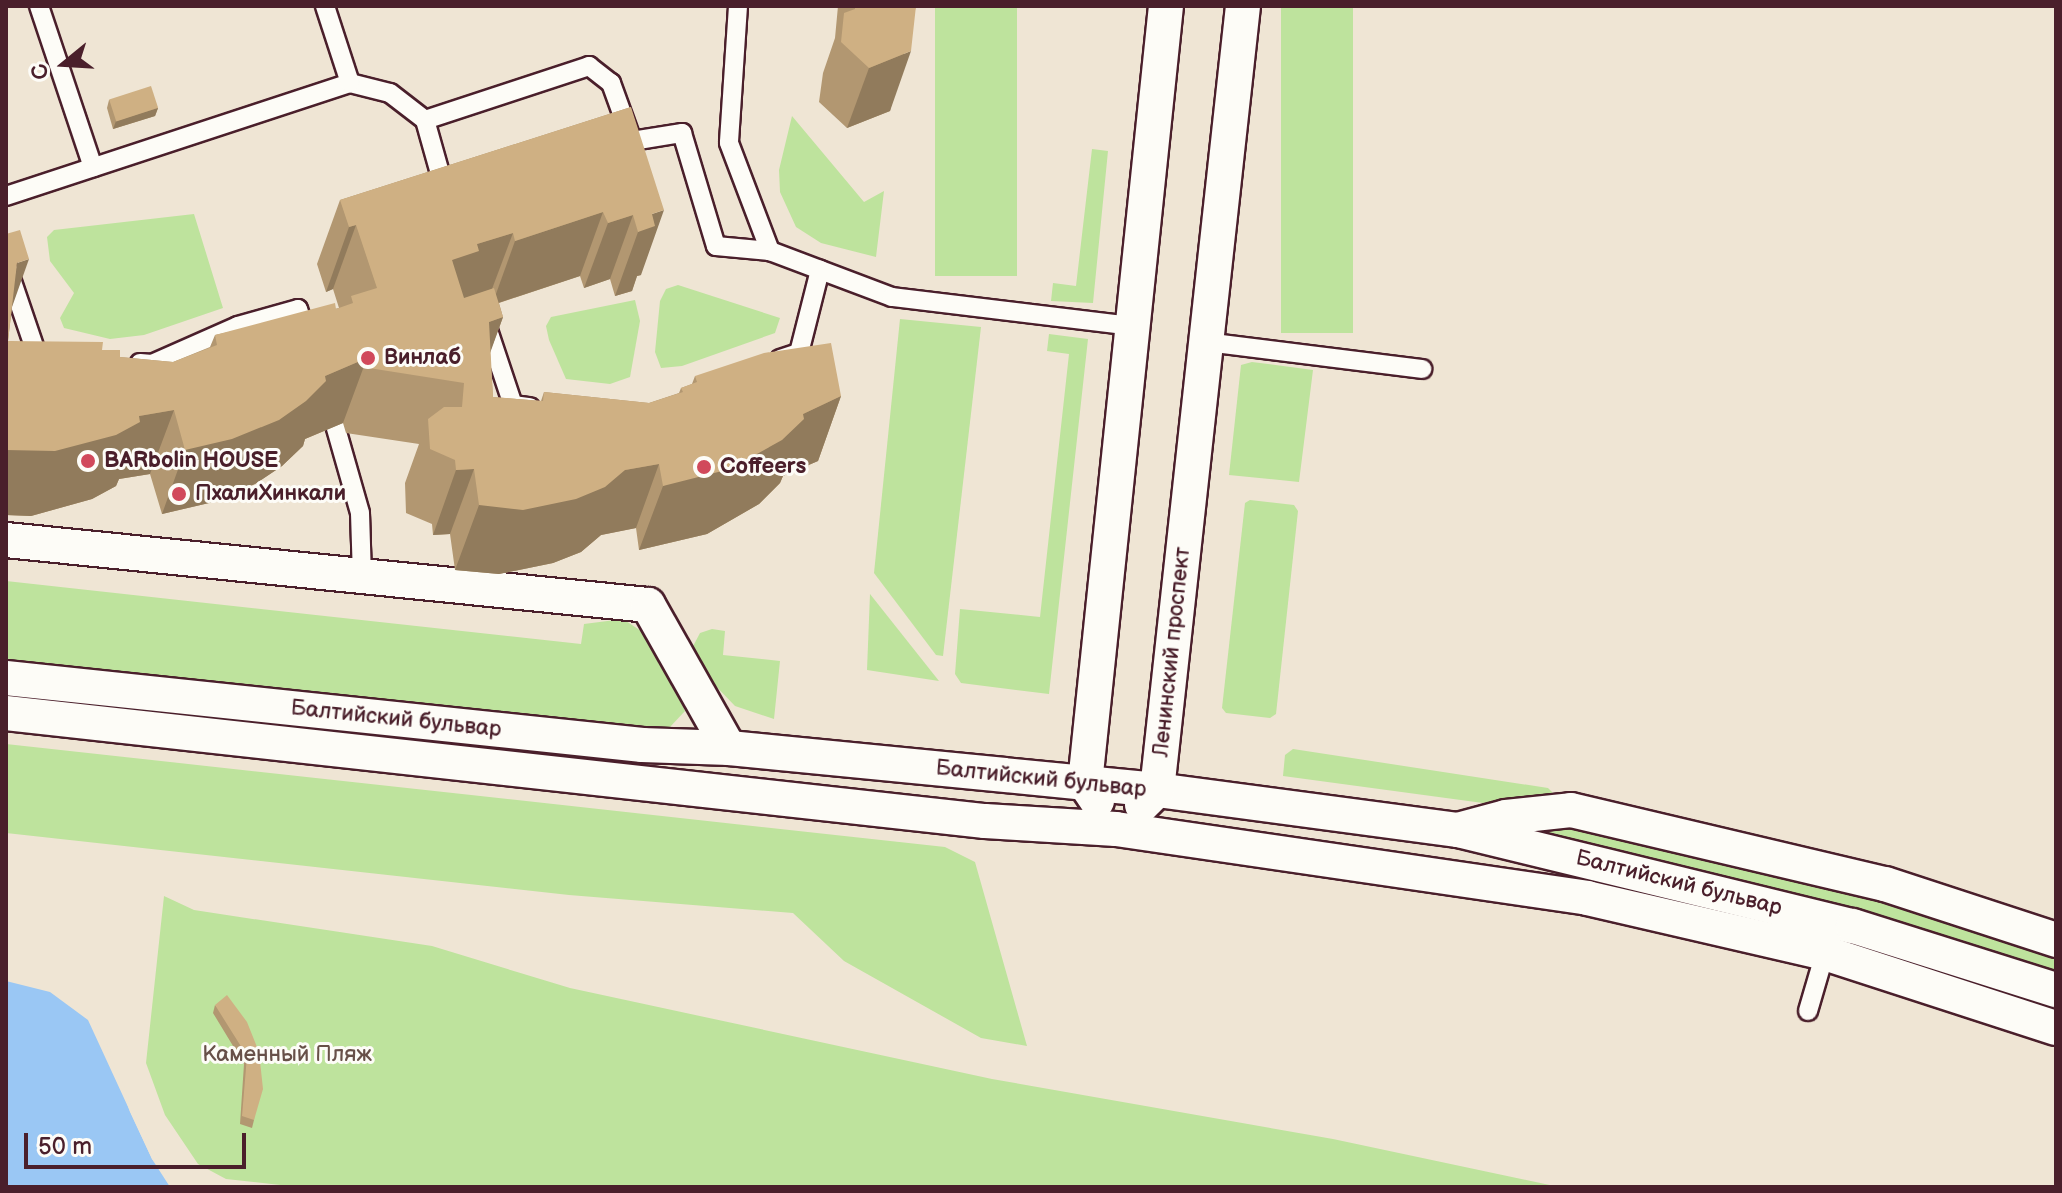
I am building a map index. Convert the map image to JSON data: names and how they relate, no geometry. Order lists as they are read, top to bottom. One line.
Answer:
{"streets":{"street":["Ленинский проспект","Балтийский бульвар"]},"crossings":[["Ленинский проспект","Балтийский бульвар"]],"parks":["Каменный Пляж"],"places":["Винлаб","BARbolin HOUSE","Coffeers","ПхалиХинкали"],"scale_bar":"50 m","north":"left"}
